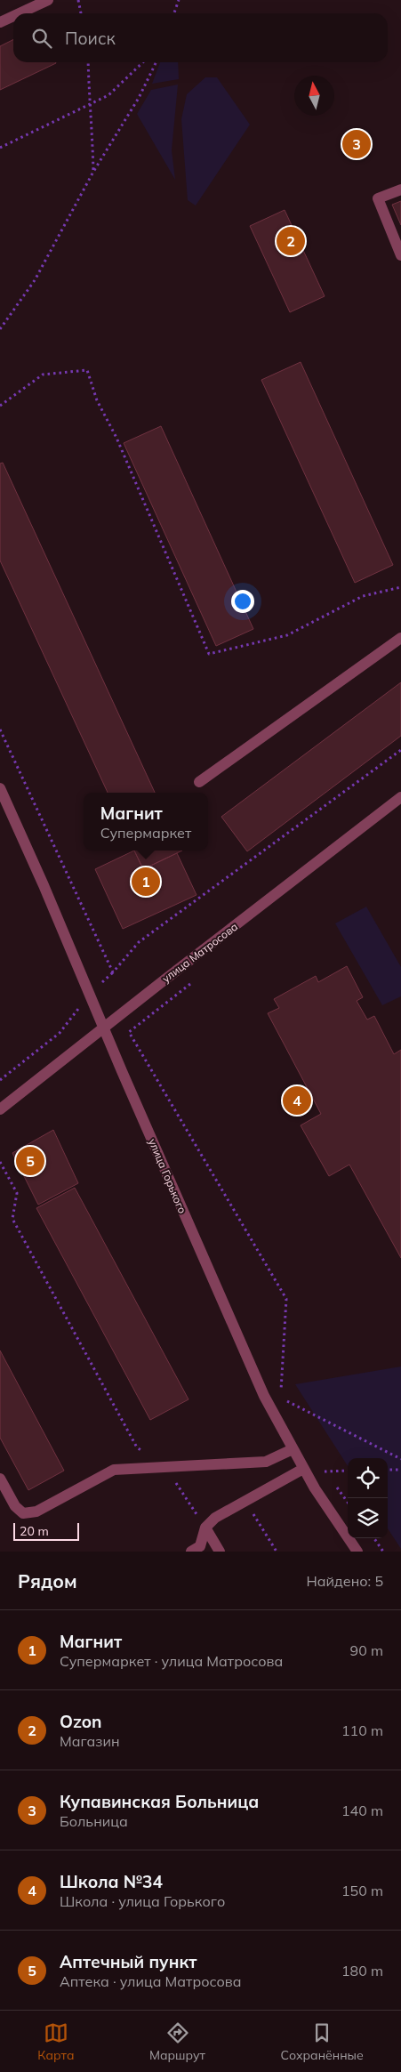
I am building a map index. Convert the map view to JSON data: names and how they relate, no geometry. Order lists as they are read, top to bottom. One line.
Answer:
{"streets":{"street":["улица Матросова","улица Горького"]},"crossings":[["улица Матросова","улица Горького"]],"scale_bar":"20 m","north":"top","page":{"search":"Поиск","pins":["3","2","1","4","5"],"popup":["Магнит","Супермаркет"],"scale":"20 m","heading":["Рядом","Найдено: 5"],"list":[{"mark":"1","name":"Магнит","note":"Супермаркет · улица Матросова","value":"90 m"},{"mark":"2","name":"Ozon","note":"Магазин","value":"110 m"},{"mark":"3","name":"Купавинская Больница","note":"Больница","value":"140 m"},{"mark":"4","name":"Школа №34","note":"Школа · улица Горького","value":"150 m"},{"mark":"5","name":"Аптечный пункт","note":"Аптека · улица Матросова","value":"180 m"}],"nav":["Карта","Маршрут","Сохранённые"]}}
